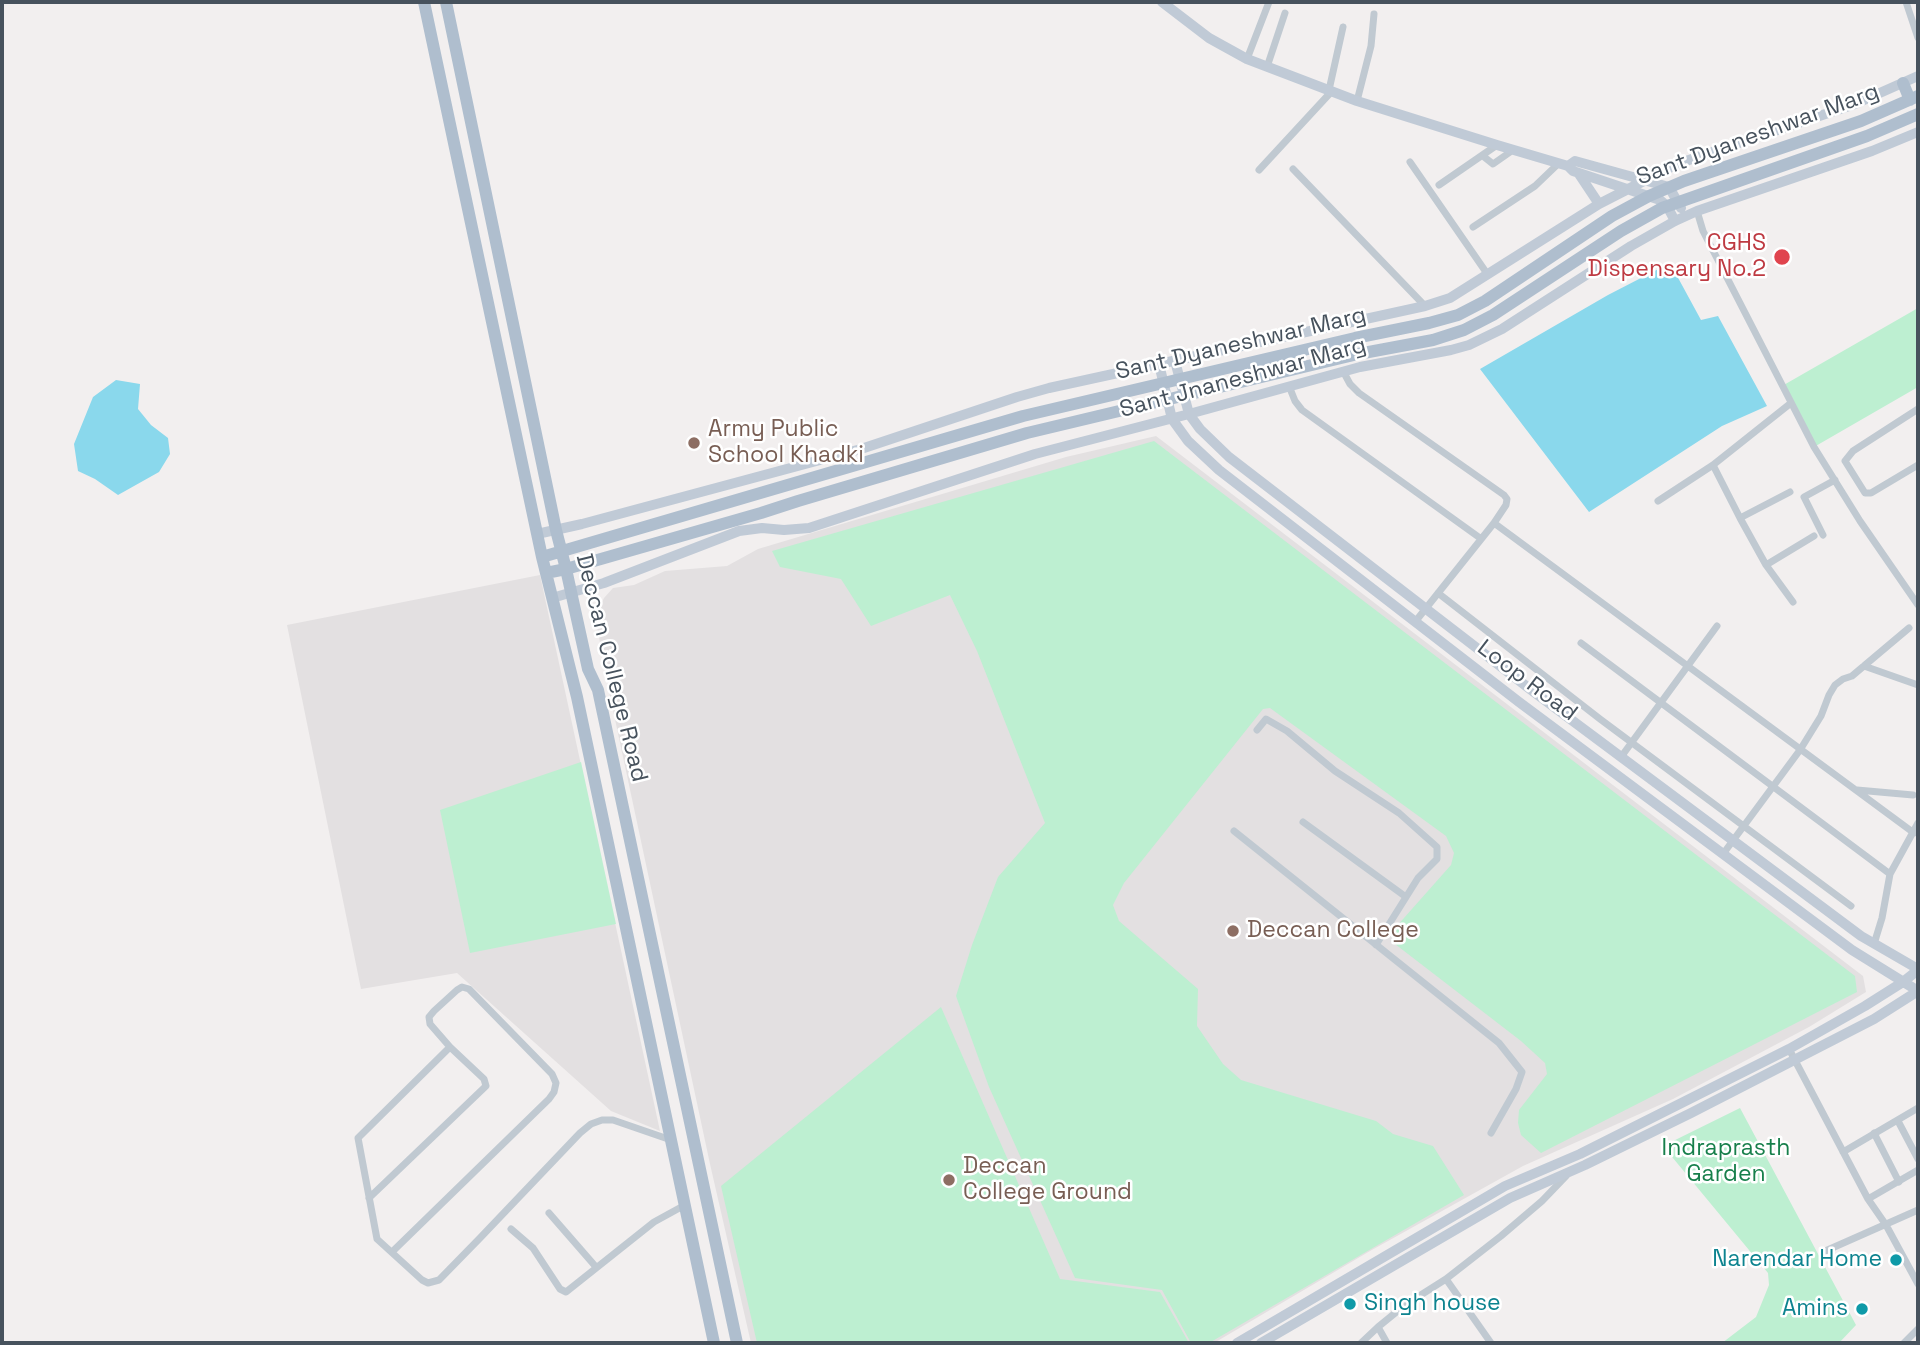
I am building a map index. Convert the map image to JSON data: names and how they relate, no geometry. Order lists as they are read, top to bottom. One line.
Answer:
{"streets":{"main road":["Sant Dyaneshwar Marg","Deccan College Road"],"street":["Sant Jnaneshwar Marg","Loop Road"]},"crossings":[["Sant Dyaneshwar Marg","Deccan College Road"],["Sant Dyaneshwar Marg","Loop Road"],["Sant Jnaneshwar Marg","Deccan College Road"],["Sant Jnaneshwar Marg","Loop Road"]],"parks":["Indraprasth Garden"],"places":["CGHS Dispensary No.2","Army Public School Khadki","Deccan College","Deccan College Ground","Narendar Home","Singh house","Amins"]}
